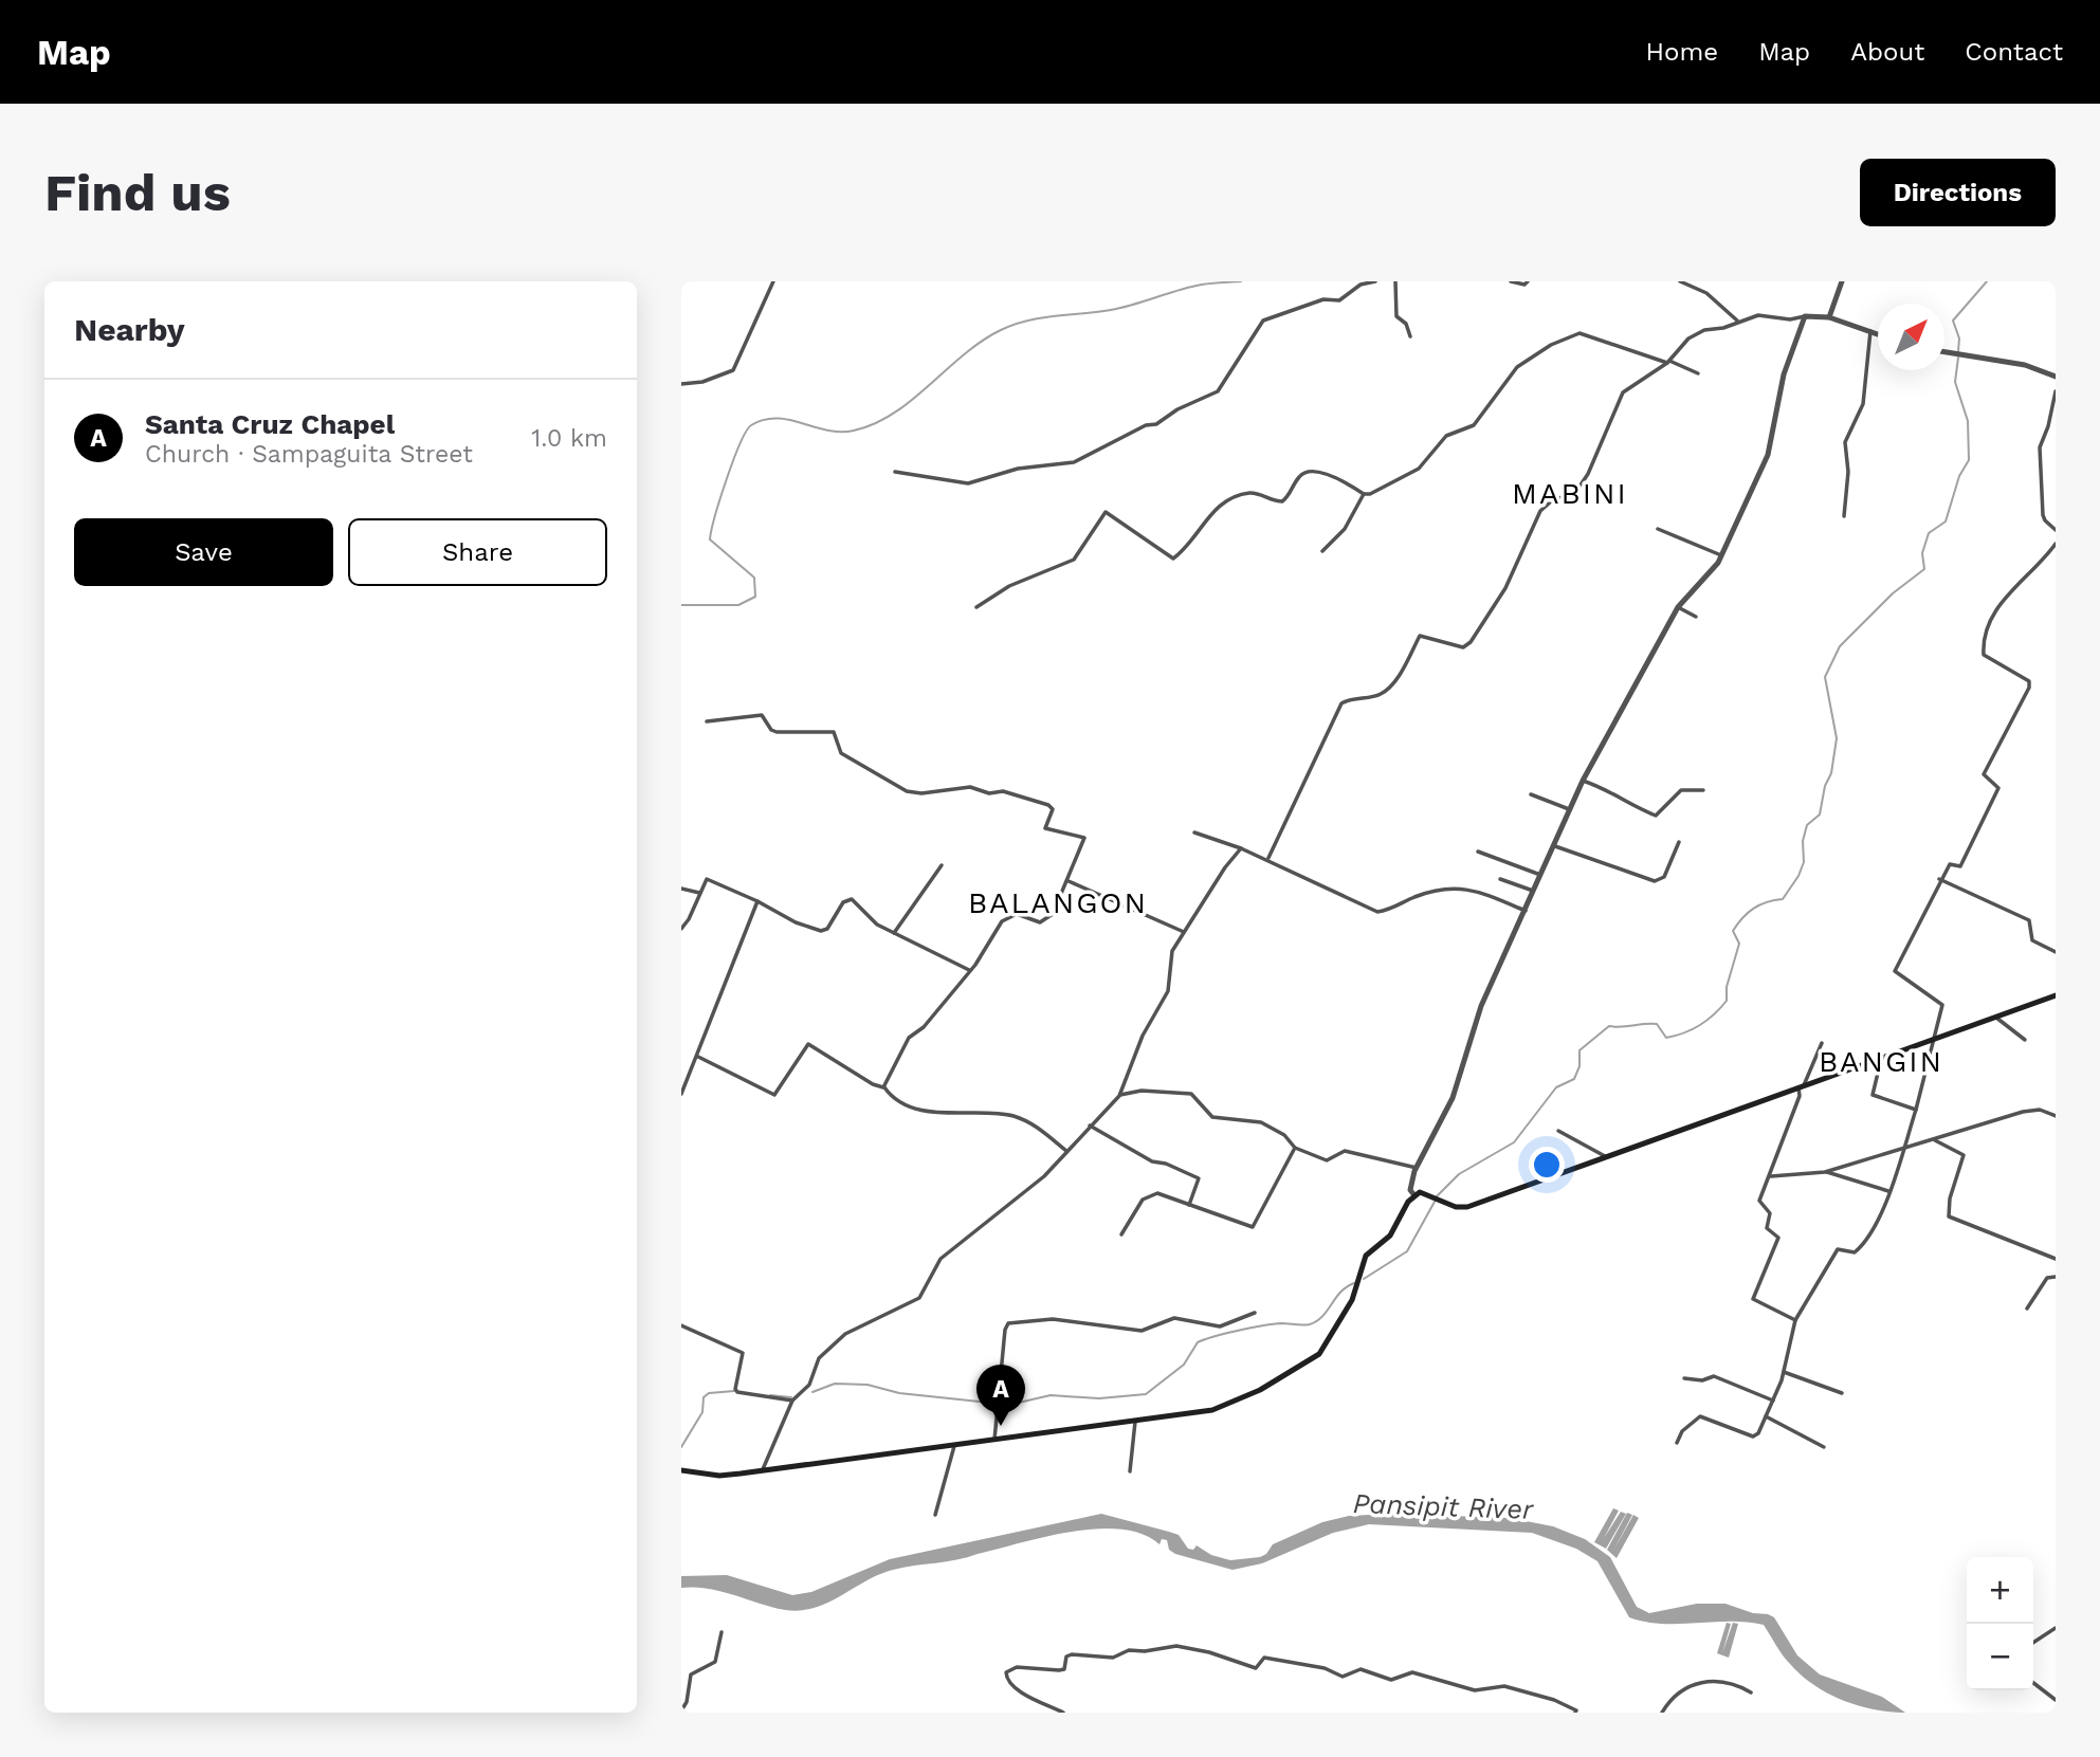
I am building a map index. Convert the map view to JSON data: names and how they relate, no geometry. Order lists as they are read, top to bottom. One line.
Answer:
{"districts":["MABINI","BALANGON","BANGIN"],"water":["Pansipit River"],"north":"top right","page":{"header":"Map","nav":["Home","Map","About","Contact"],"buttons":["Directions",["Save","Share"]],"title":"Find us","heading":"Nearby","list":[{"mark":"A","name":"Santa Cruz Chapel","note":"Church · Sampaguita Street","value":"1.0 km"}],"pins":"A","map_buttons":["+","−"]}}
